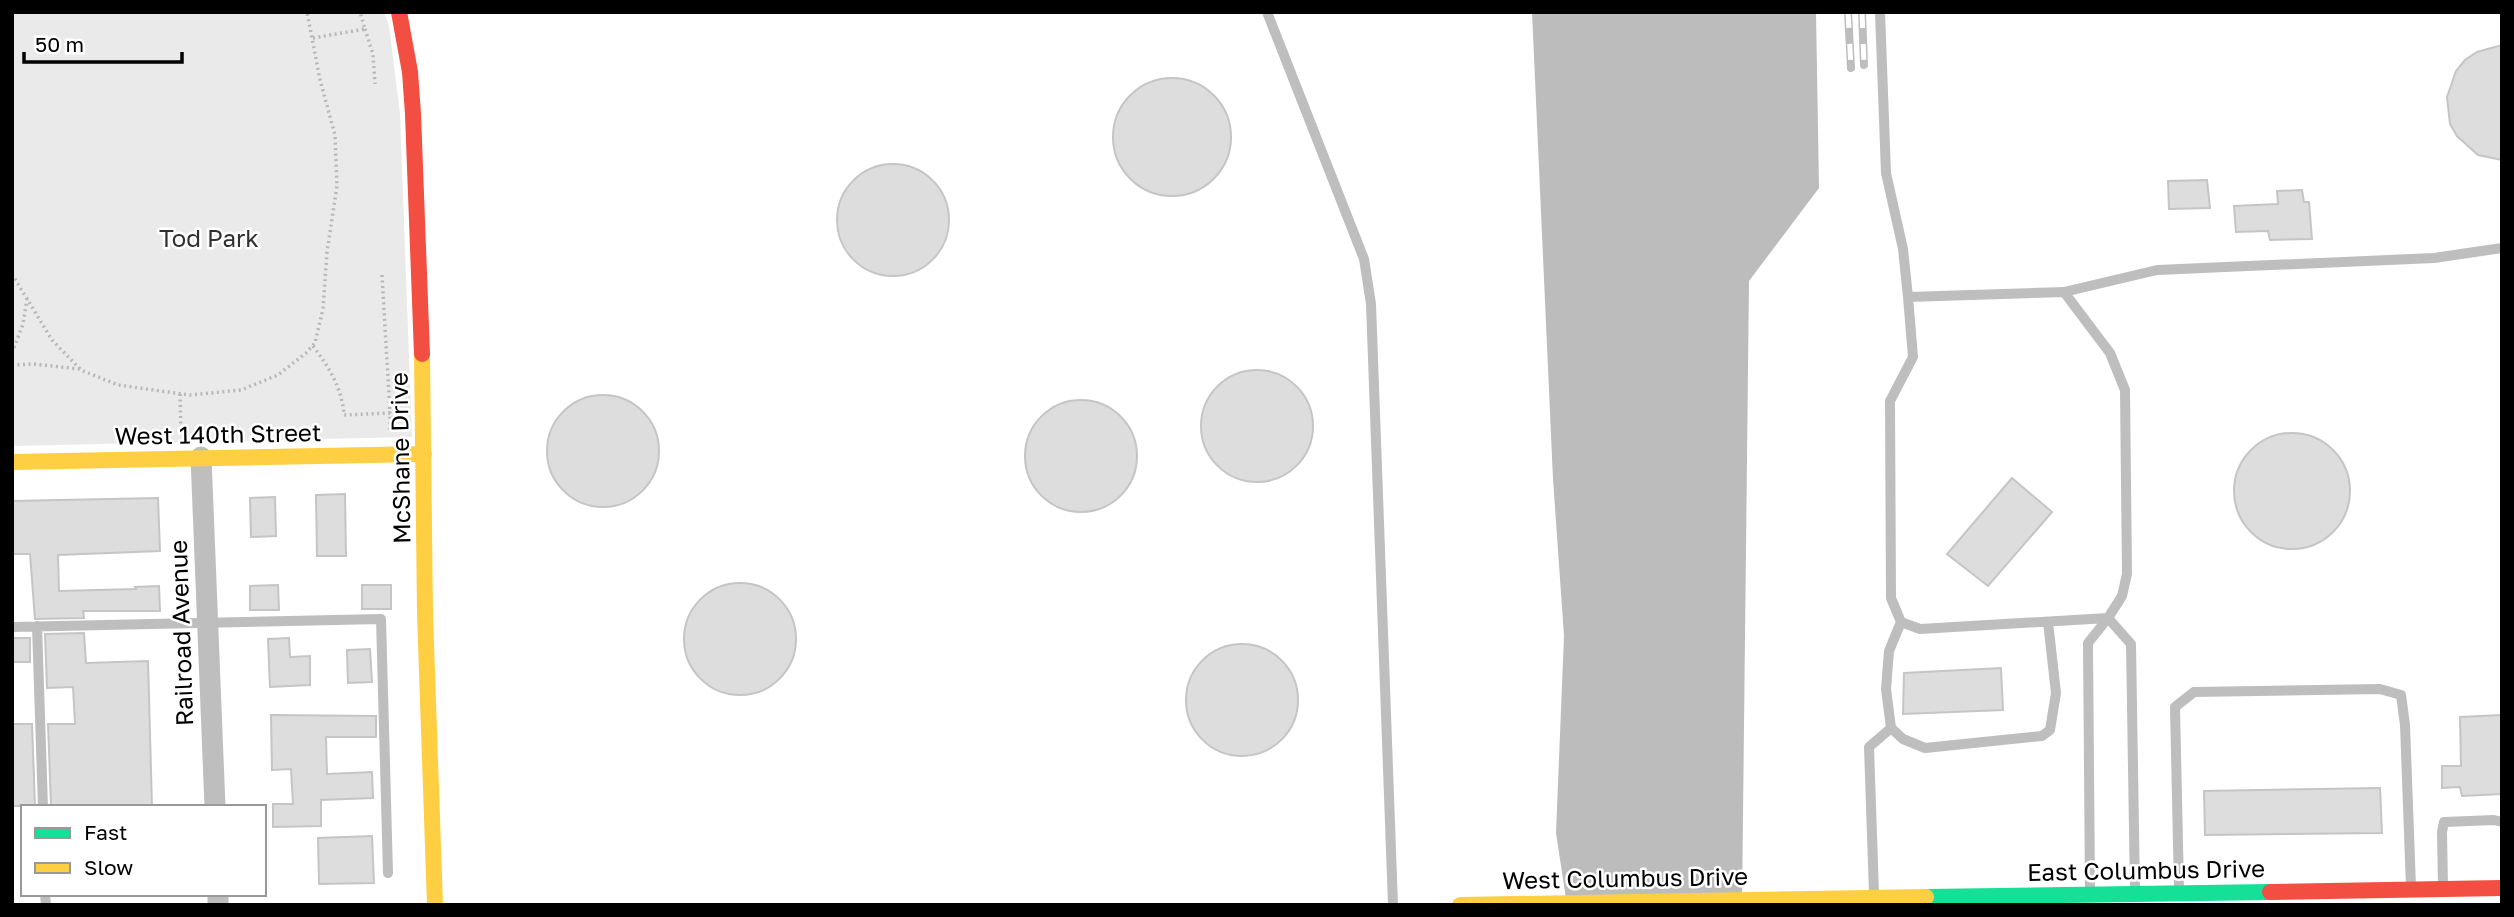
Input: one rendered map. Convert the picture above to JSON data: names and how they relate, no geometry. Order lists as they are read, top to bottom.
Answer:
{
  "streets": {
    "street": [
      "West 140th Street",
      "McShane Drive",
      "Railroad Avenue",
      "East Columbus Drive",
      "West Columbus Drive"
    ]
  },
  "crossings": [
    ["West 140th Street", "McShane Drive"],
    ["West 140th Street", "Railroad Avenue"],
    ["East Columbus Drive", "West Columbus Drive"]
  ],
  "parks": ["Tod Park"],
  "legend": ["Fast", "Slow"],
  "scale_bar": "50 m"
}
